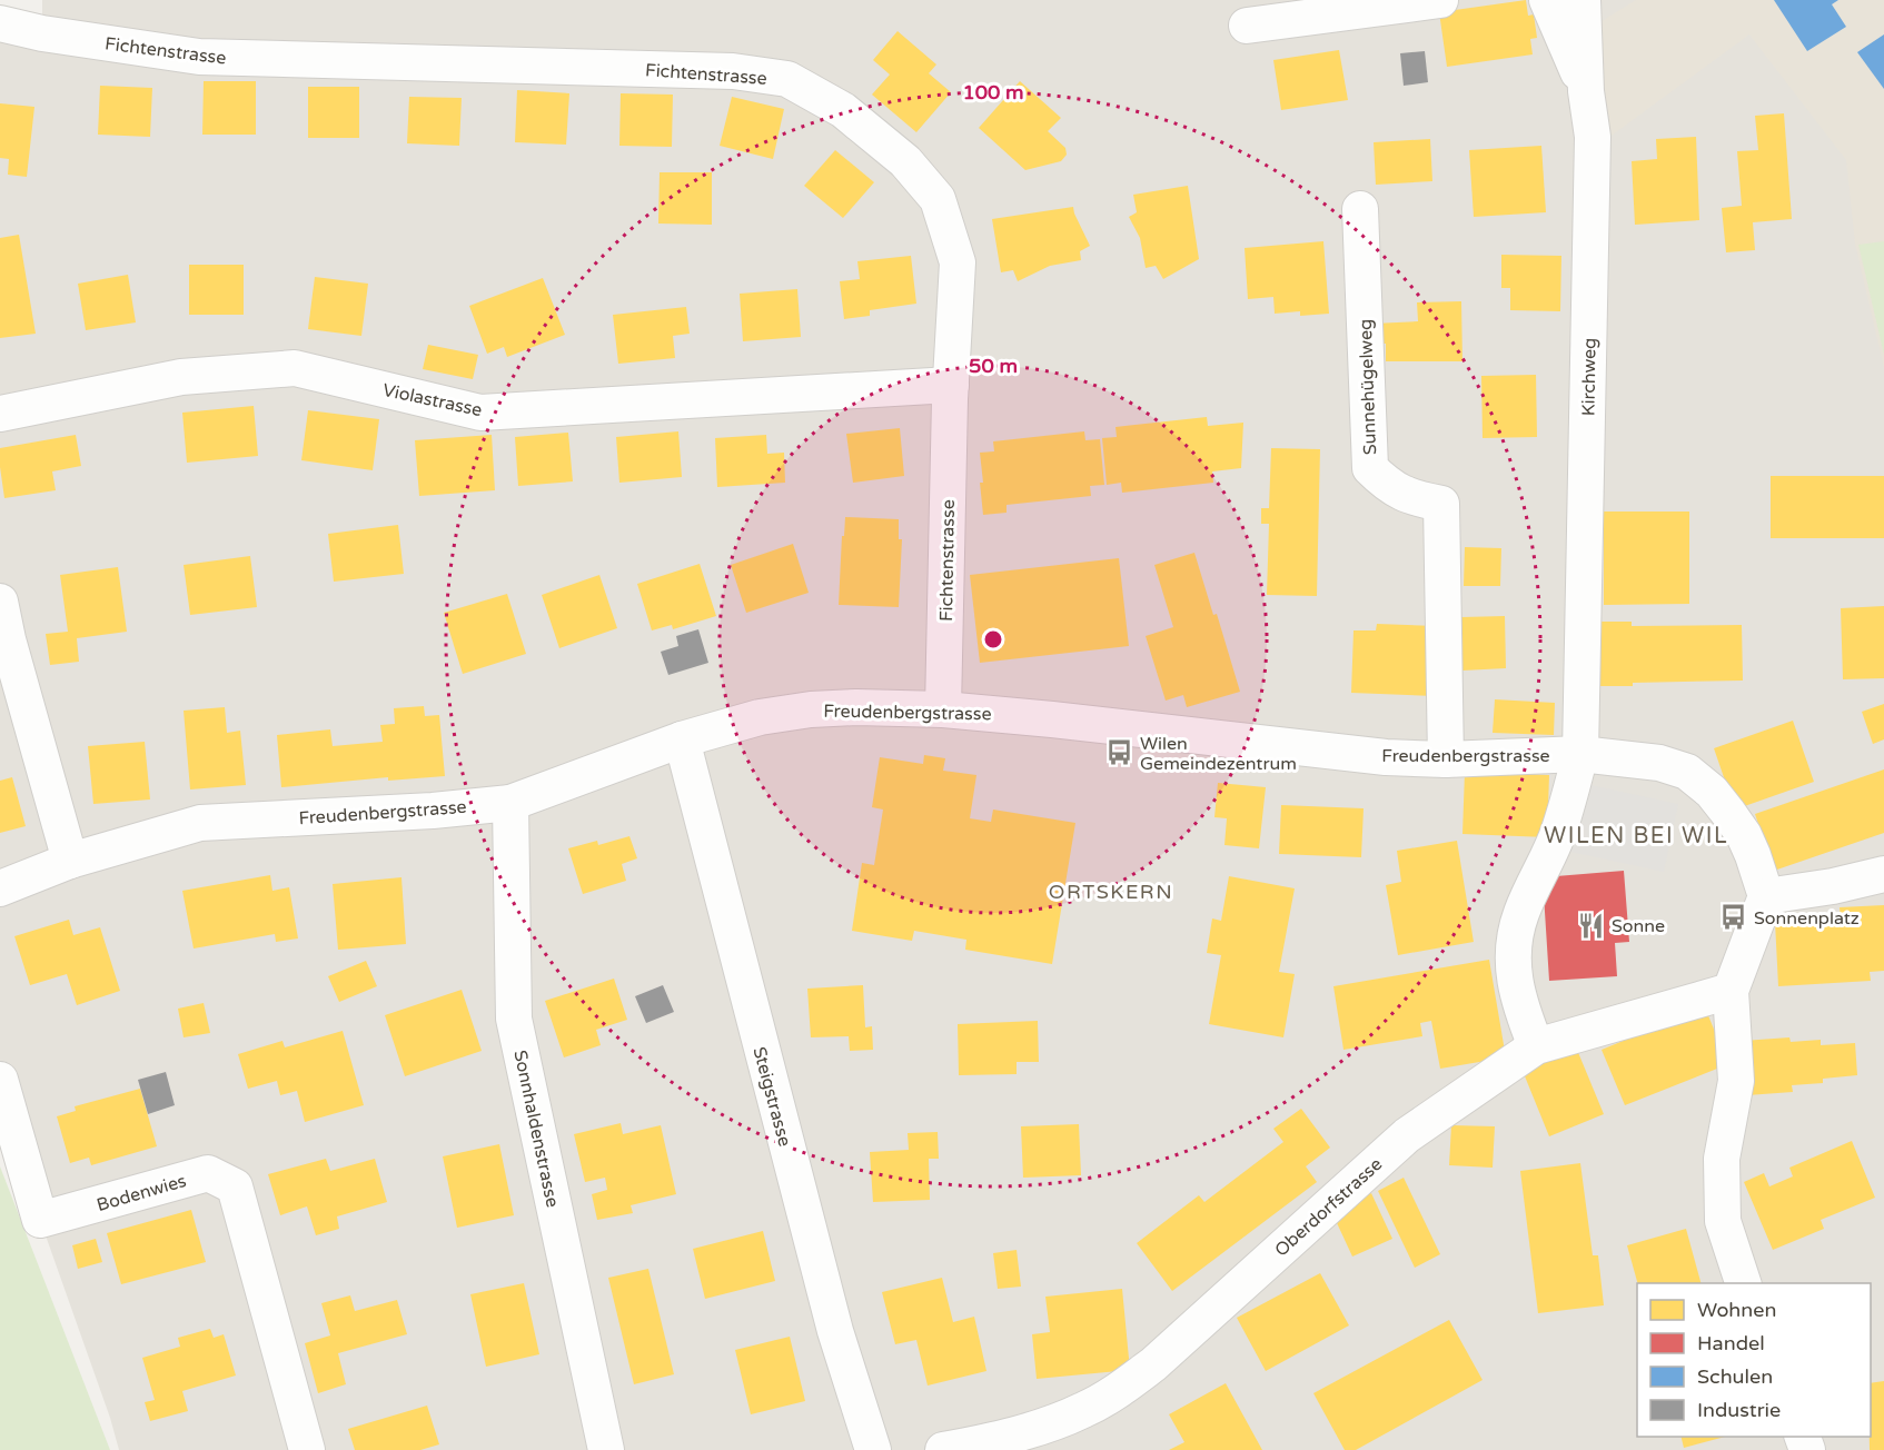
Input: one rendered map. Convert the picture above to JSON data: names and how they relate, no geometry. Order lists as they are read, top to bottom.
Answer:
{
  "streets": {
    "street": [
      "Fichtenstrasse",
      "Kirchweg",
      "Sunnehügelweg",
      "Violastrasse",
      "Freudenbergstrasse",
      "Steigstrasse",
      "Sonnhaldenstrasse",
      "Bodenwies",
      "Oberdorfstrasse"
    ]
  },
  "crossings": [
    ["Fichtenstrasse", "Violastrasse"],
    ["Fichtenstrasse", "Freudenbergstrasse"],
    ["Kirchweg", "Freudenbergstrasse"],
    ["Kirchweg", "Oberdorfstrasse"],
    ["Sunnehügelweg", "Freudenbergstrasse"],
    ["Freudenbergstrasse", "Steigstrasse"],
    ["Freudenbergstrasse", "Sonnhaldenstrasse"]
  ],
  "districts": ["WILEN BEI WIL", "ORTSKERN"],
  "places": {
    "bus stop": ["Wilen Gemeindezentrum", "Sonnenplatz"],
    "restaurant": ["Sonne"]
  },
  "legend": [
    "Wohnen",
    "Handel",
    "Schulen",
    "Industrie"
  ],
  "rings": ["100 m", "50 m"]
}
